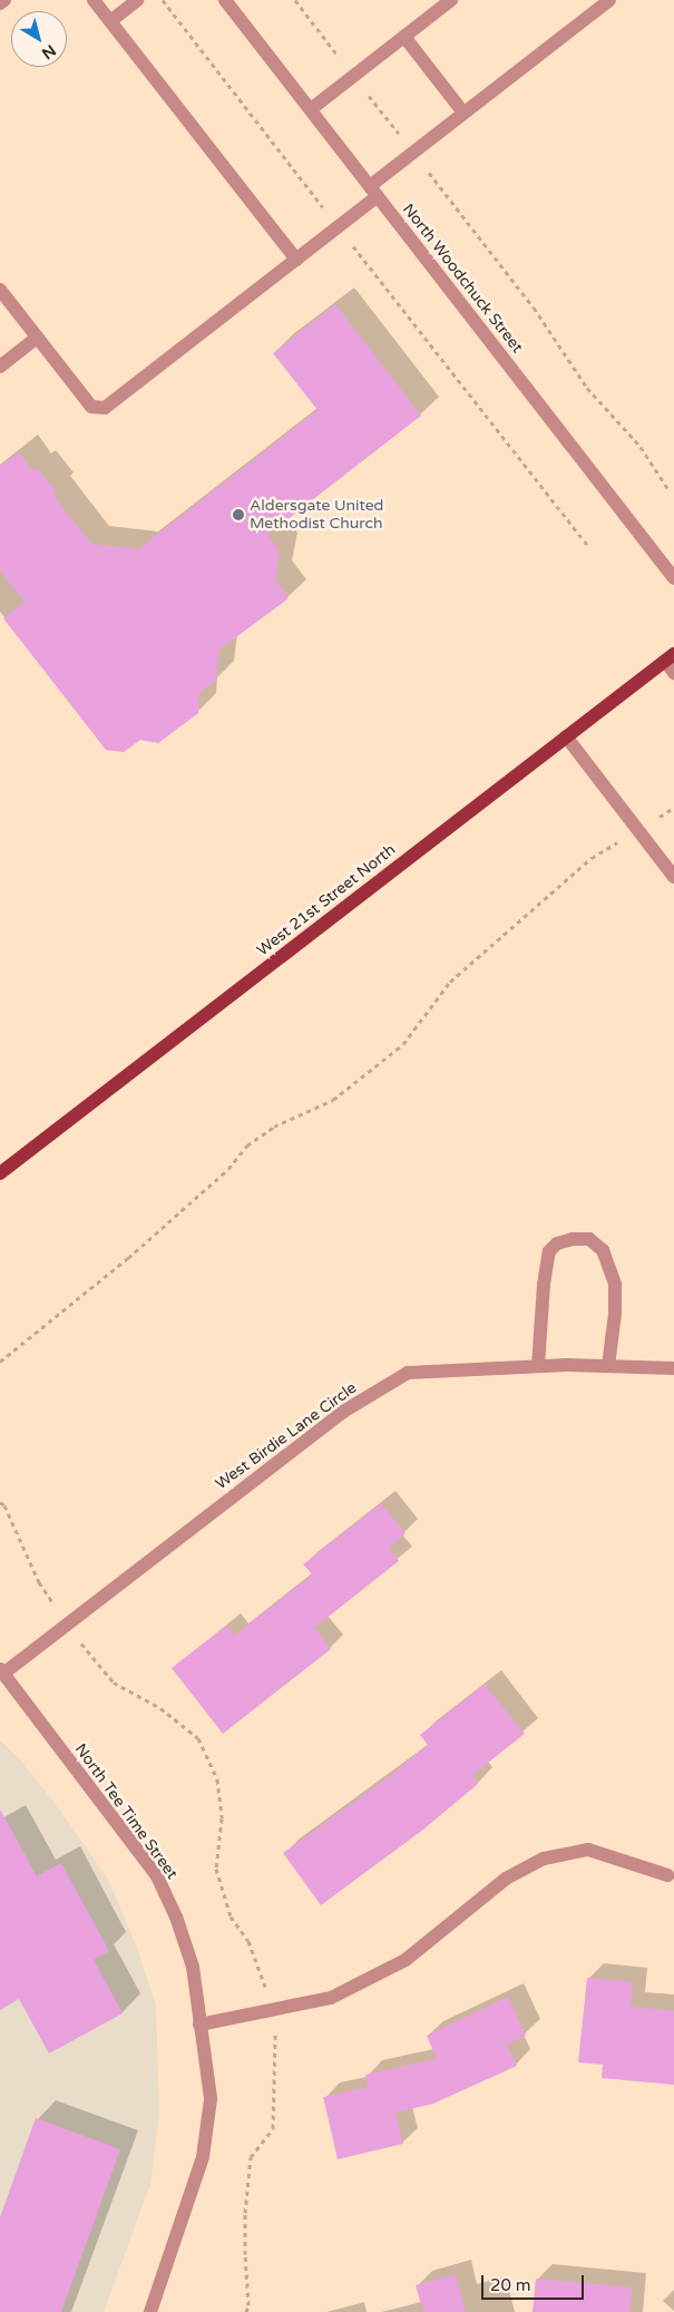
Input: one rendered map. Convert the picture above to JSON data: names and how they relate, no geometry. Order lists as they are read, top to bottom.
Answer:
{
  "streets": {
    "main road": ["West 21st Street North"],
    "street": ["North Woodchuck Street", "West Birdie Lane Circle", "North Tee Time Street"]
  },
  "crossings": [
    ["West Birdie Lane Circle", "North Tee Time Street"]
  ],
  "places": ["Aldersgate United Methodist Church"],
  "scale_bar": "20 m",
  "north": "bottom right"
}
